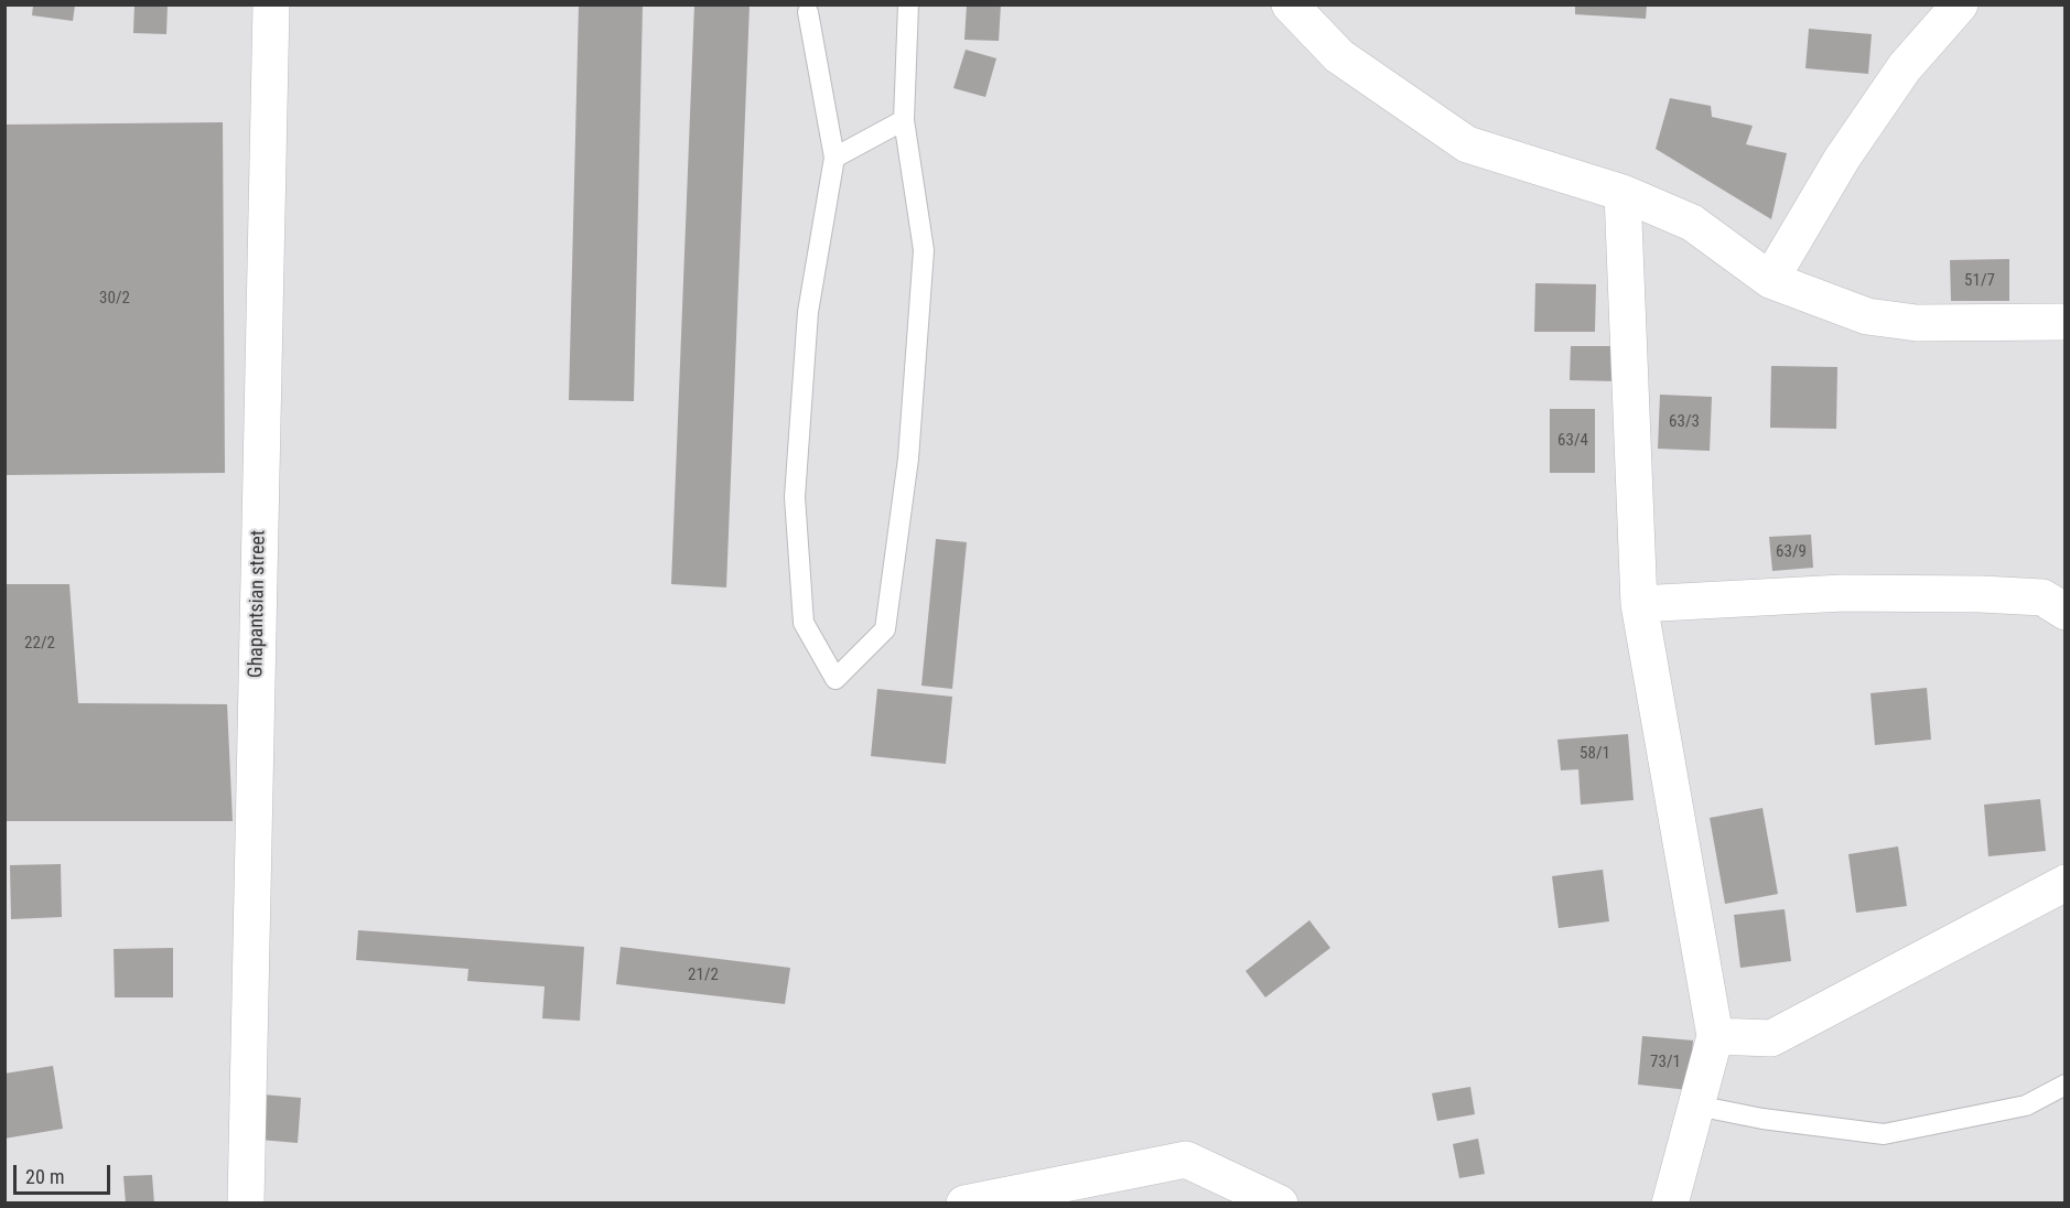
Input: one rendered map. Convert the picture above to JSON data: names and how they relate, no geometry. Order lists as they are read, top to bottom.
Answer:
{
  "streets": {
    "street": ["Ghapantsian street"]
  },
  "house_numbers": [
    "51/7",
    "30/2",
    "63/3",
    "63/4",
    "63/9",
    "22/2",
    "58/1",
    "21/2",
    "73/1"
  ],
  "scale_bar": "20 m"
}
